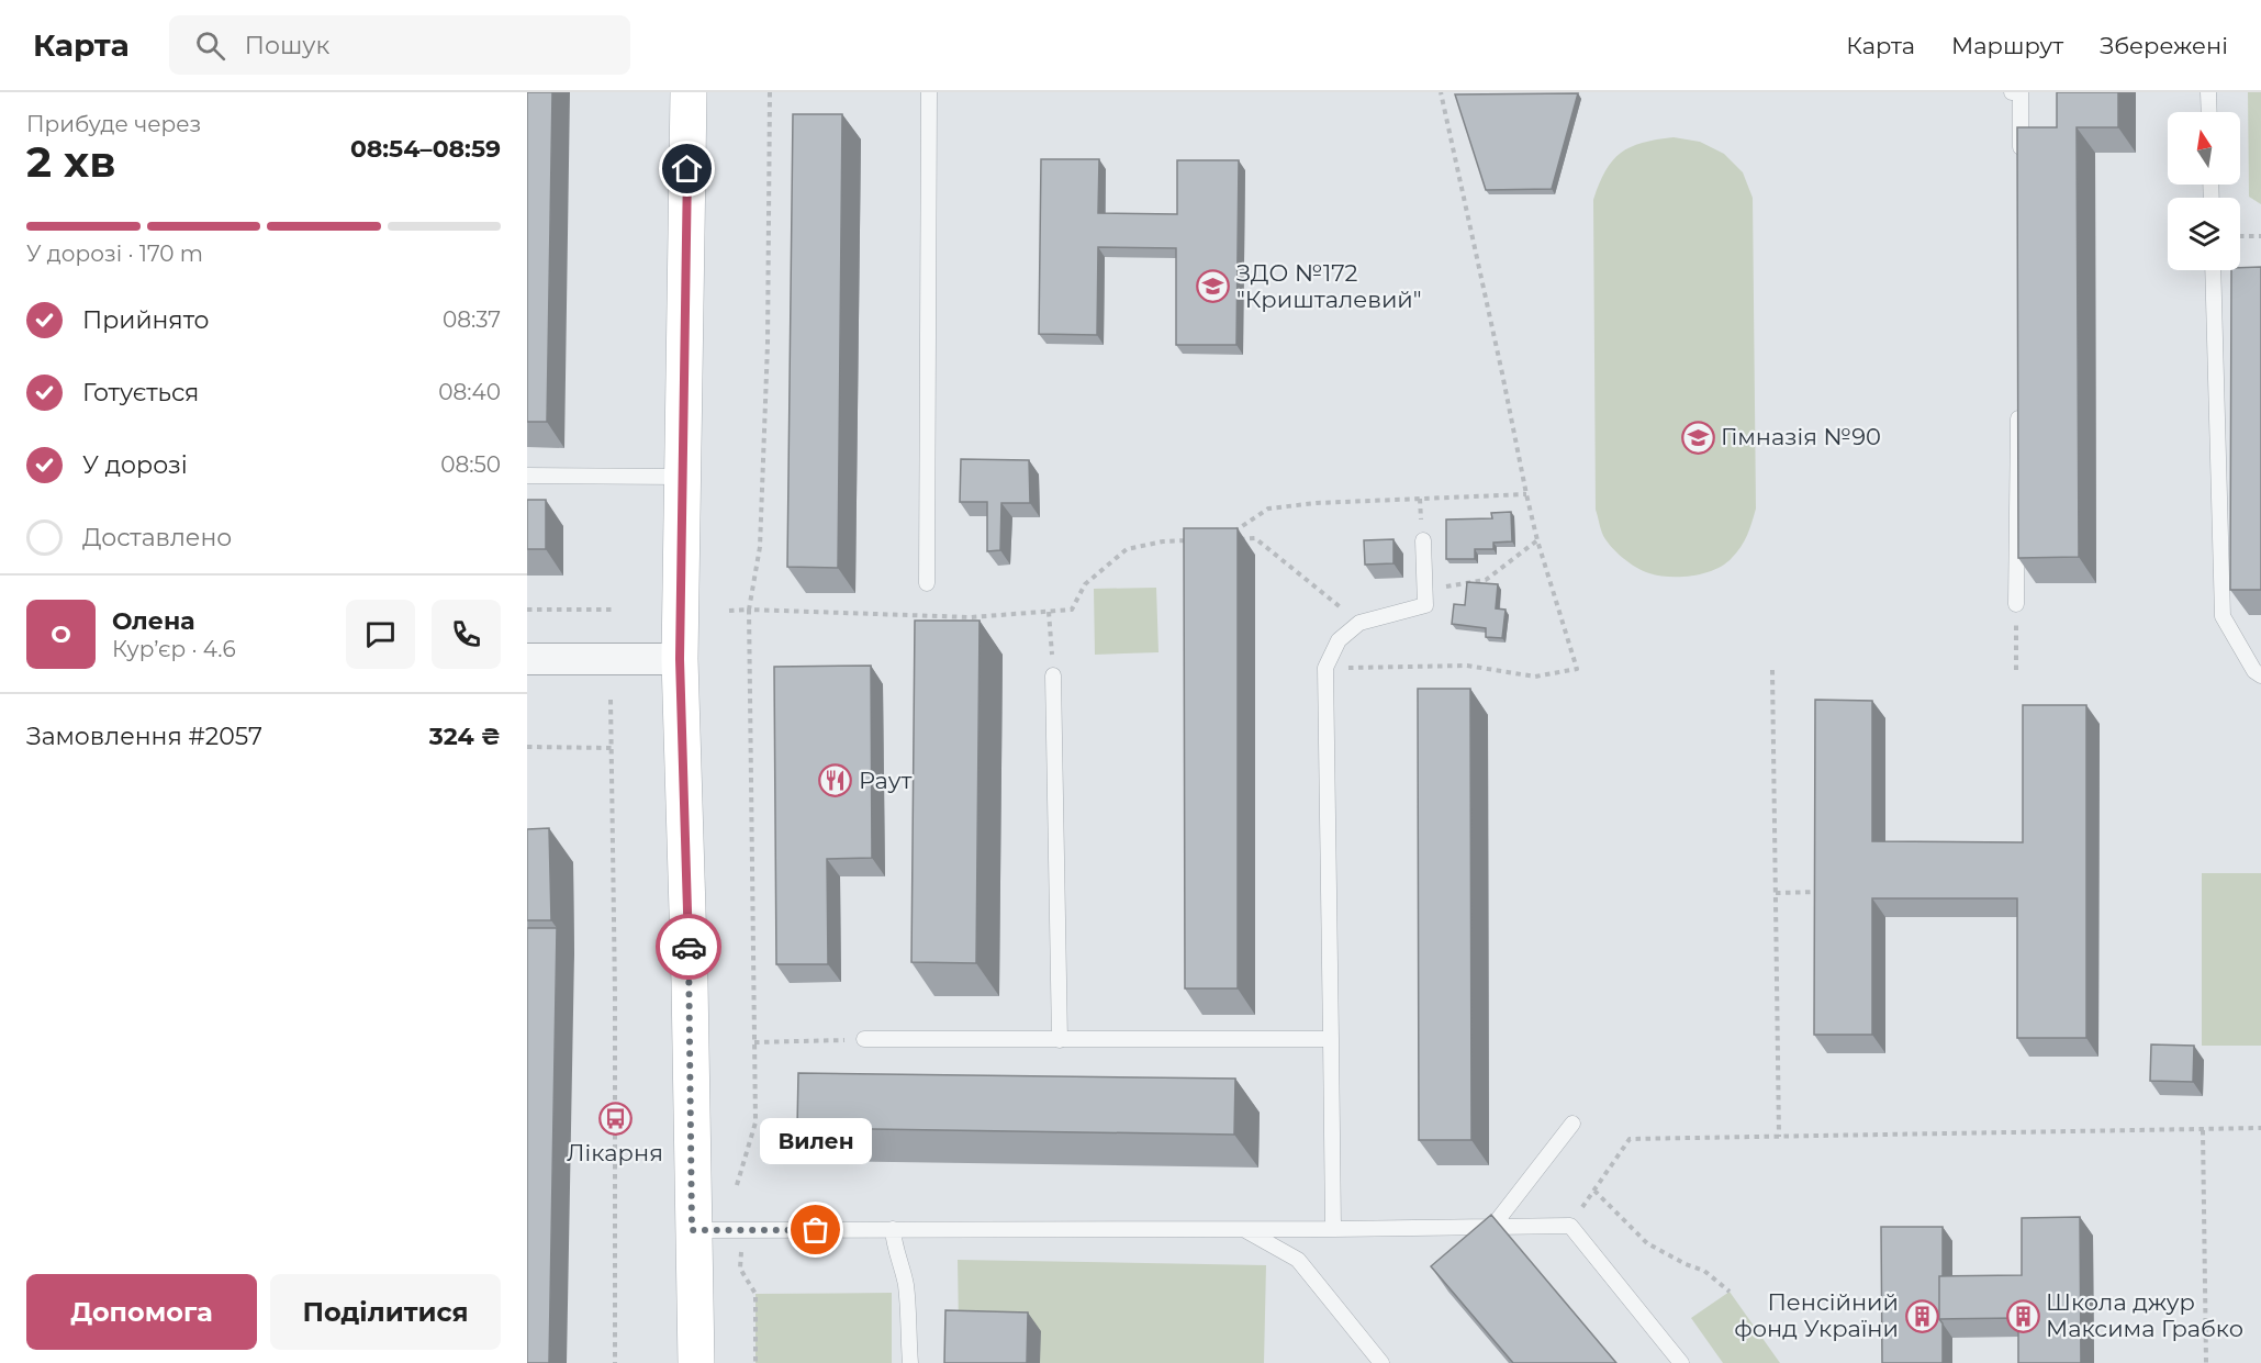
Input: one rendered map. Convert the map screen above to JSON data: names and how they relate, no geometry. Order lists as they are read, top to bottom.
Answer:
{
  "places": {
    "school or university": ["ЗДО №172 \"Кришталевий\"", "Гімназія №90"],
    "restaurant": ["Раут"],
    "bus stop": ["Лікарня"],
    "other": ["Вилен"],
    "building": ["Пенсійний фонд України", "Школа джур Максима Грабко"]
  },
  "north": "top",
  "page": {
    "header": "Карта",
    "search": "Пошук",
    "nav": ["Карта", "Маршрут", "Збережені"],
    "heading": ["2 хв", "Прибуде через", "08:54–08:59"],
    "panel": [
      "Олена",
      "Кур’єр · 4.6",
      "Замовлення #2057",
      "324 ₴"
    ],
    "bar": "У дорозі · 170 m",
    "list": [
      ["Прийнято", "08:37"],
      ["Готується", "08:40"],
      ["У дорозі", "08:50"],
      "Доставлено"
    ],
    "round": "О",
    "bubble": "Вилен",
    "buttons": ["Допомога", "Поділитися"]
  }
}
